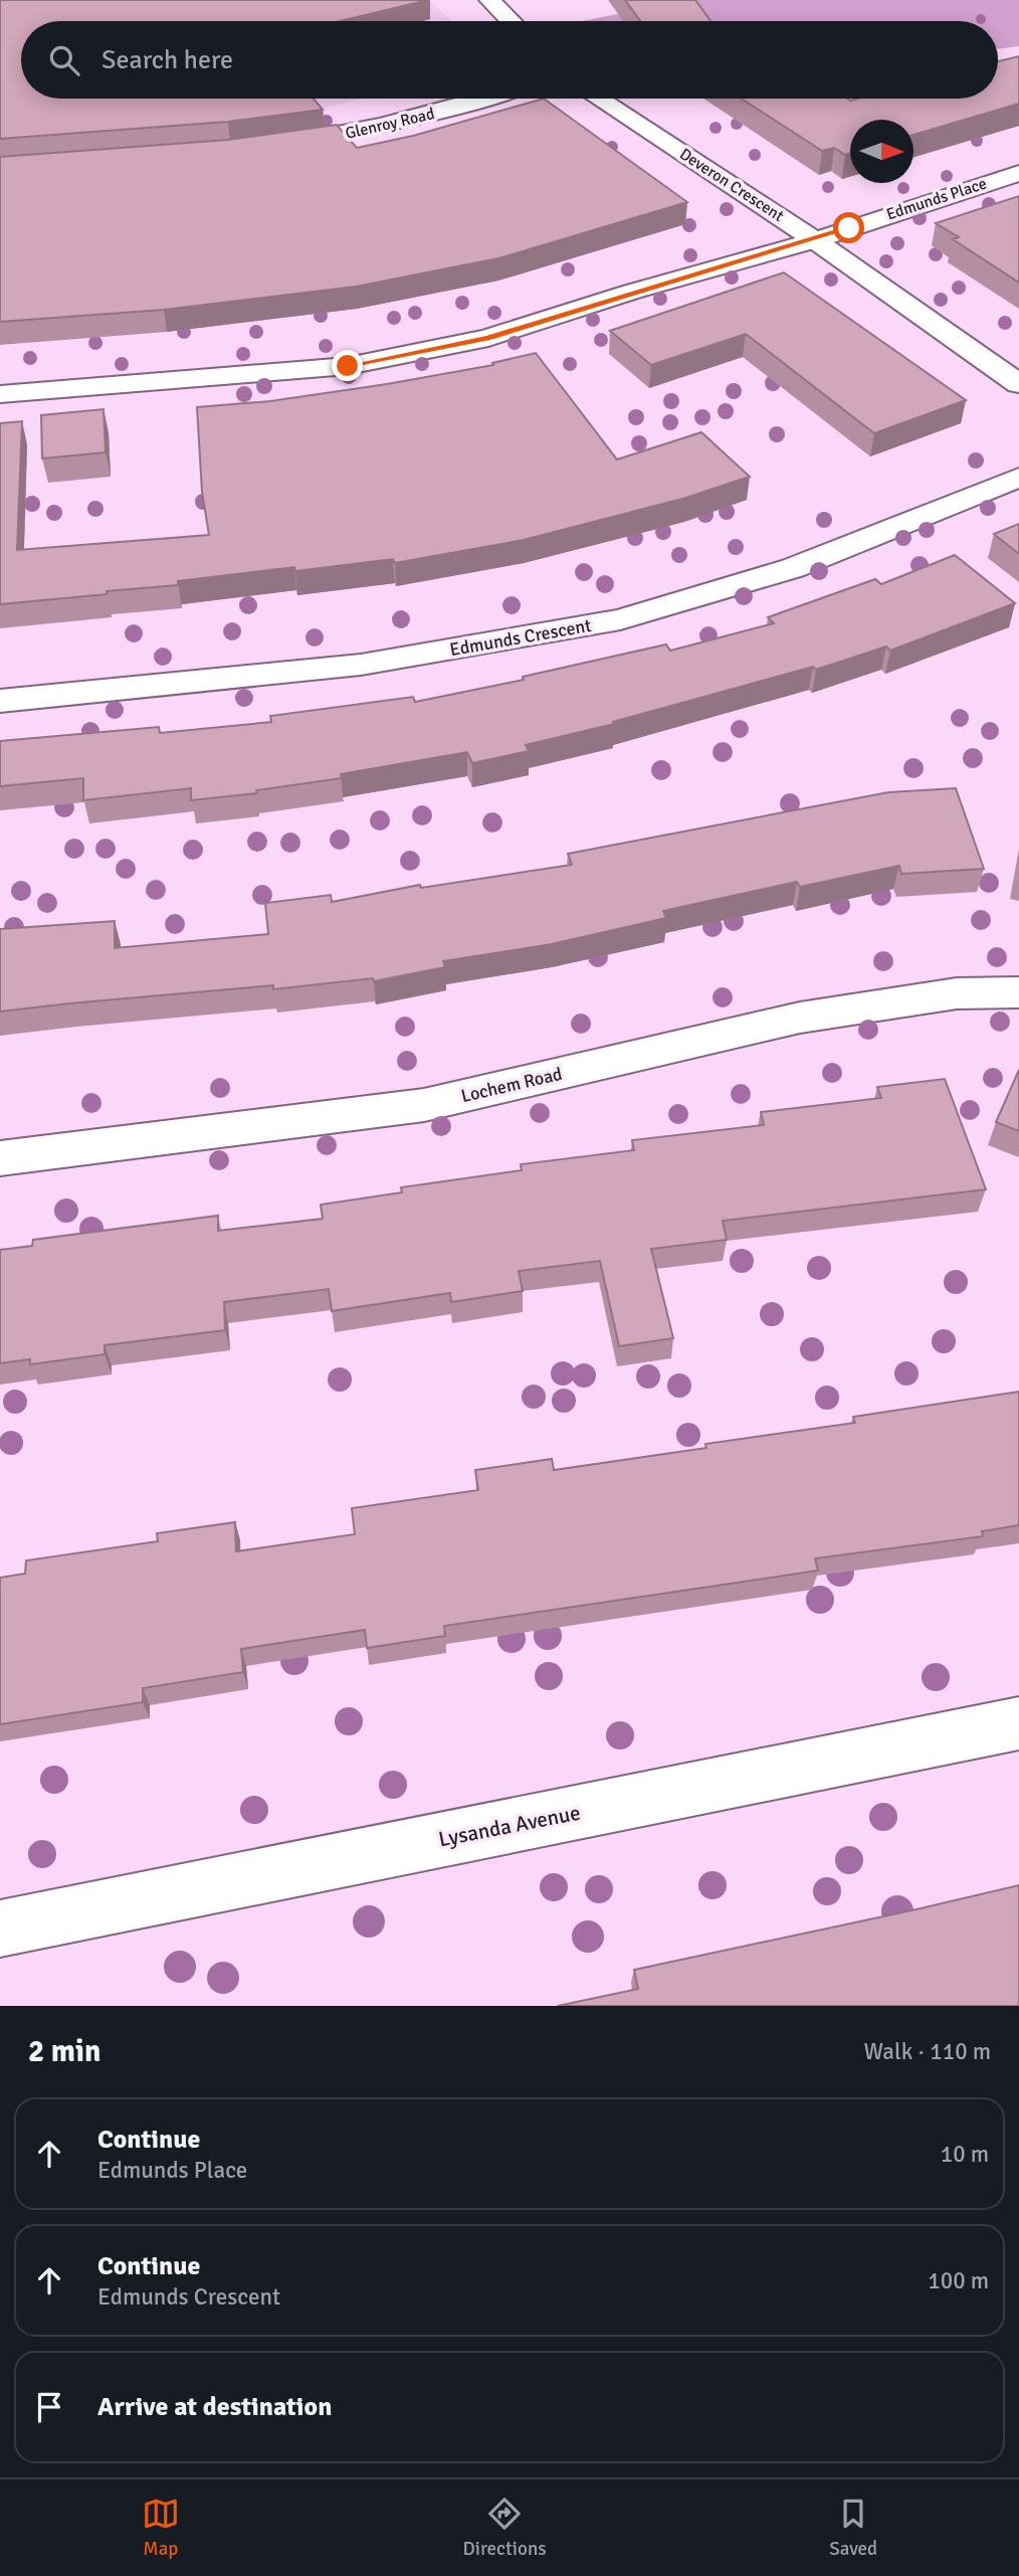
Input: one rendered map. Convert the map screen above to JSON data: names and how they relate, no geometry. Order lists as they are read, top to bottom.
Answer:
{
  "streets": {
    "street": [
      "Glenroy Road",
      "Deveron Crescent",
      "Edmunds Place",
      "Edmunds Crescent",
      "Lochem Road",
      "Lysanda Avenue"
    ]
  },
  "crossings": [
    ["Deveron Crescent", "Edmunds Place"]
  ],
  "north": "right",
  "page": {
    "search": "Search here",
    "heading": ["2 min", "Walk · 110 m"],
    "list": [
      ["Continue", "Edmunds Place", "10 m"],
      ["Continue", "Edmunds Crescent", "100 m"],
      "Arrive at destination"
    ],
    "nav": ["Map", "Directions", "Saved"]
  }
}
